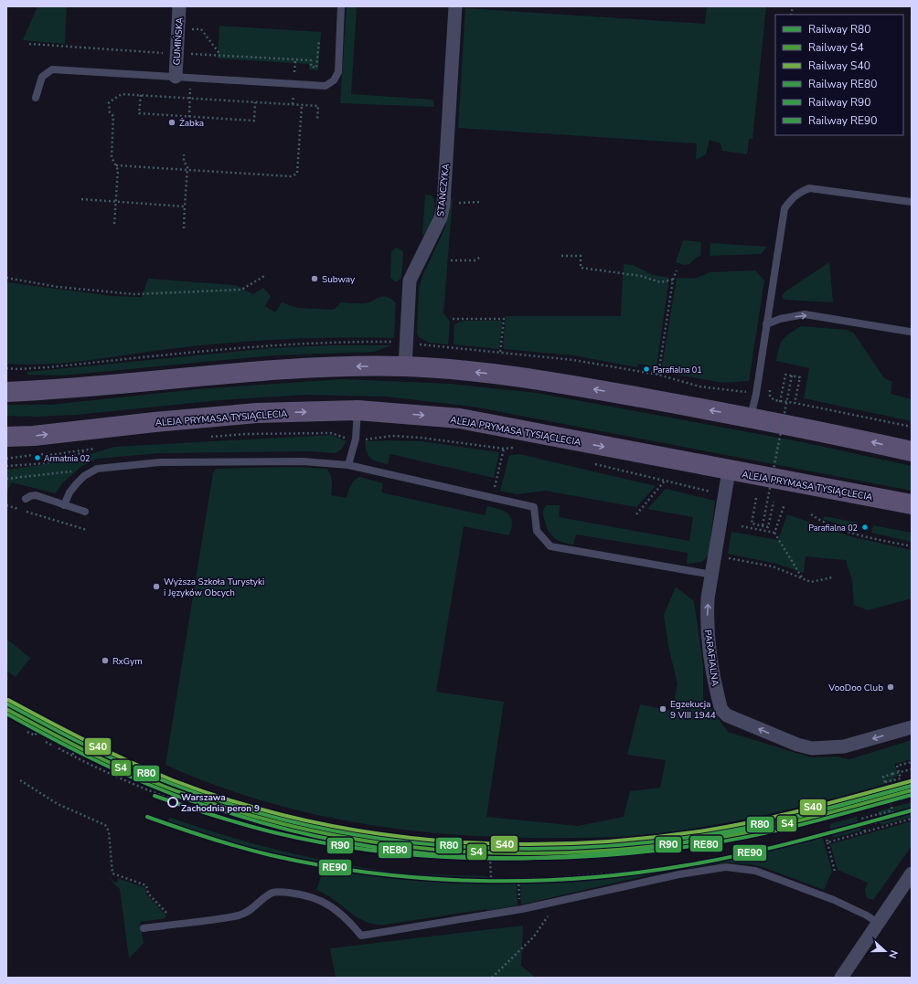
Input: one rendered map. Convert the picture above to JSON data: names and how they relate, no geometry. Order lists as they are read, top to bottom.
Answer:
{
  "streets": {
    "main road": ["ALEJA PRYMASA TYSIĄCLECIA"],
    "street": ["GUMIŃSKA", "STAŃCZYKA", "PARAFIALNA"]
  },
  "crossings": [
    ["ALEJA PRYMASA TYSIĄCLECIA", "PARAFIALNA"]
  ],
  "places": [
    "Żabka",
    "Subway",
    "Parafialna 01",
    "Armatnia 02",
    "Parafialna 02",
    "Wyższa Szkoła Turystyki i Języków Obcych",
    "RxGym",
    "VooDoo Club",
    "Egzekucja 9 VIII 1944",
    "Warszawa Zachodnia peron 9"
  ],
  "lines": [
    "rail line S40",
    "rail line R80",
    "rail line S4",
    "rail line RE80",
    "rail line R90",
    "rail line RE90"
  ],
  "legend": [
    "Railway R80",
    "Railway S4",
    "Railway S40",
    "Railway RE80",
    "Railway R90",
    "Railway RE90"
  ],
  "north": "right"
}
